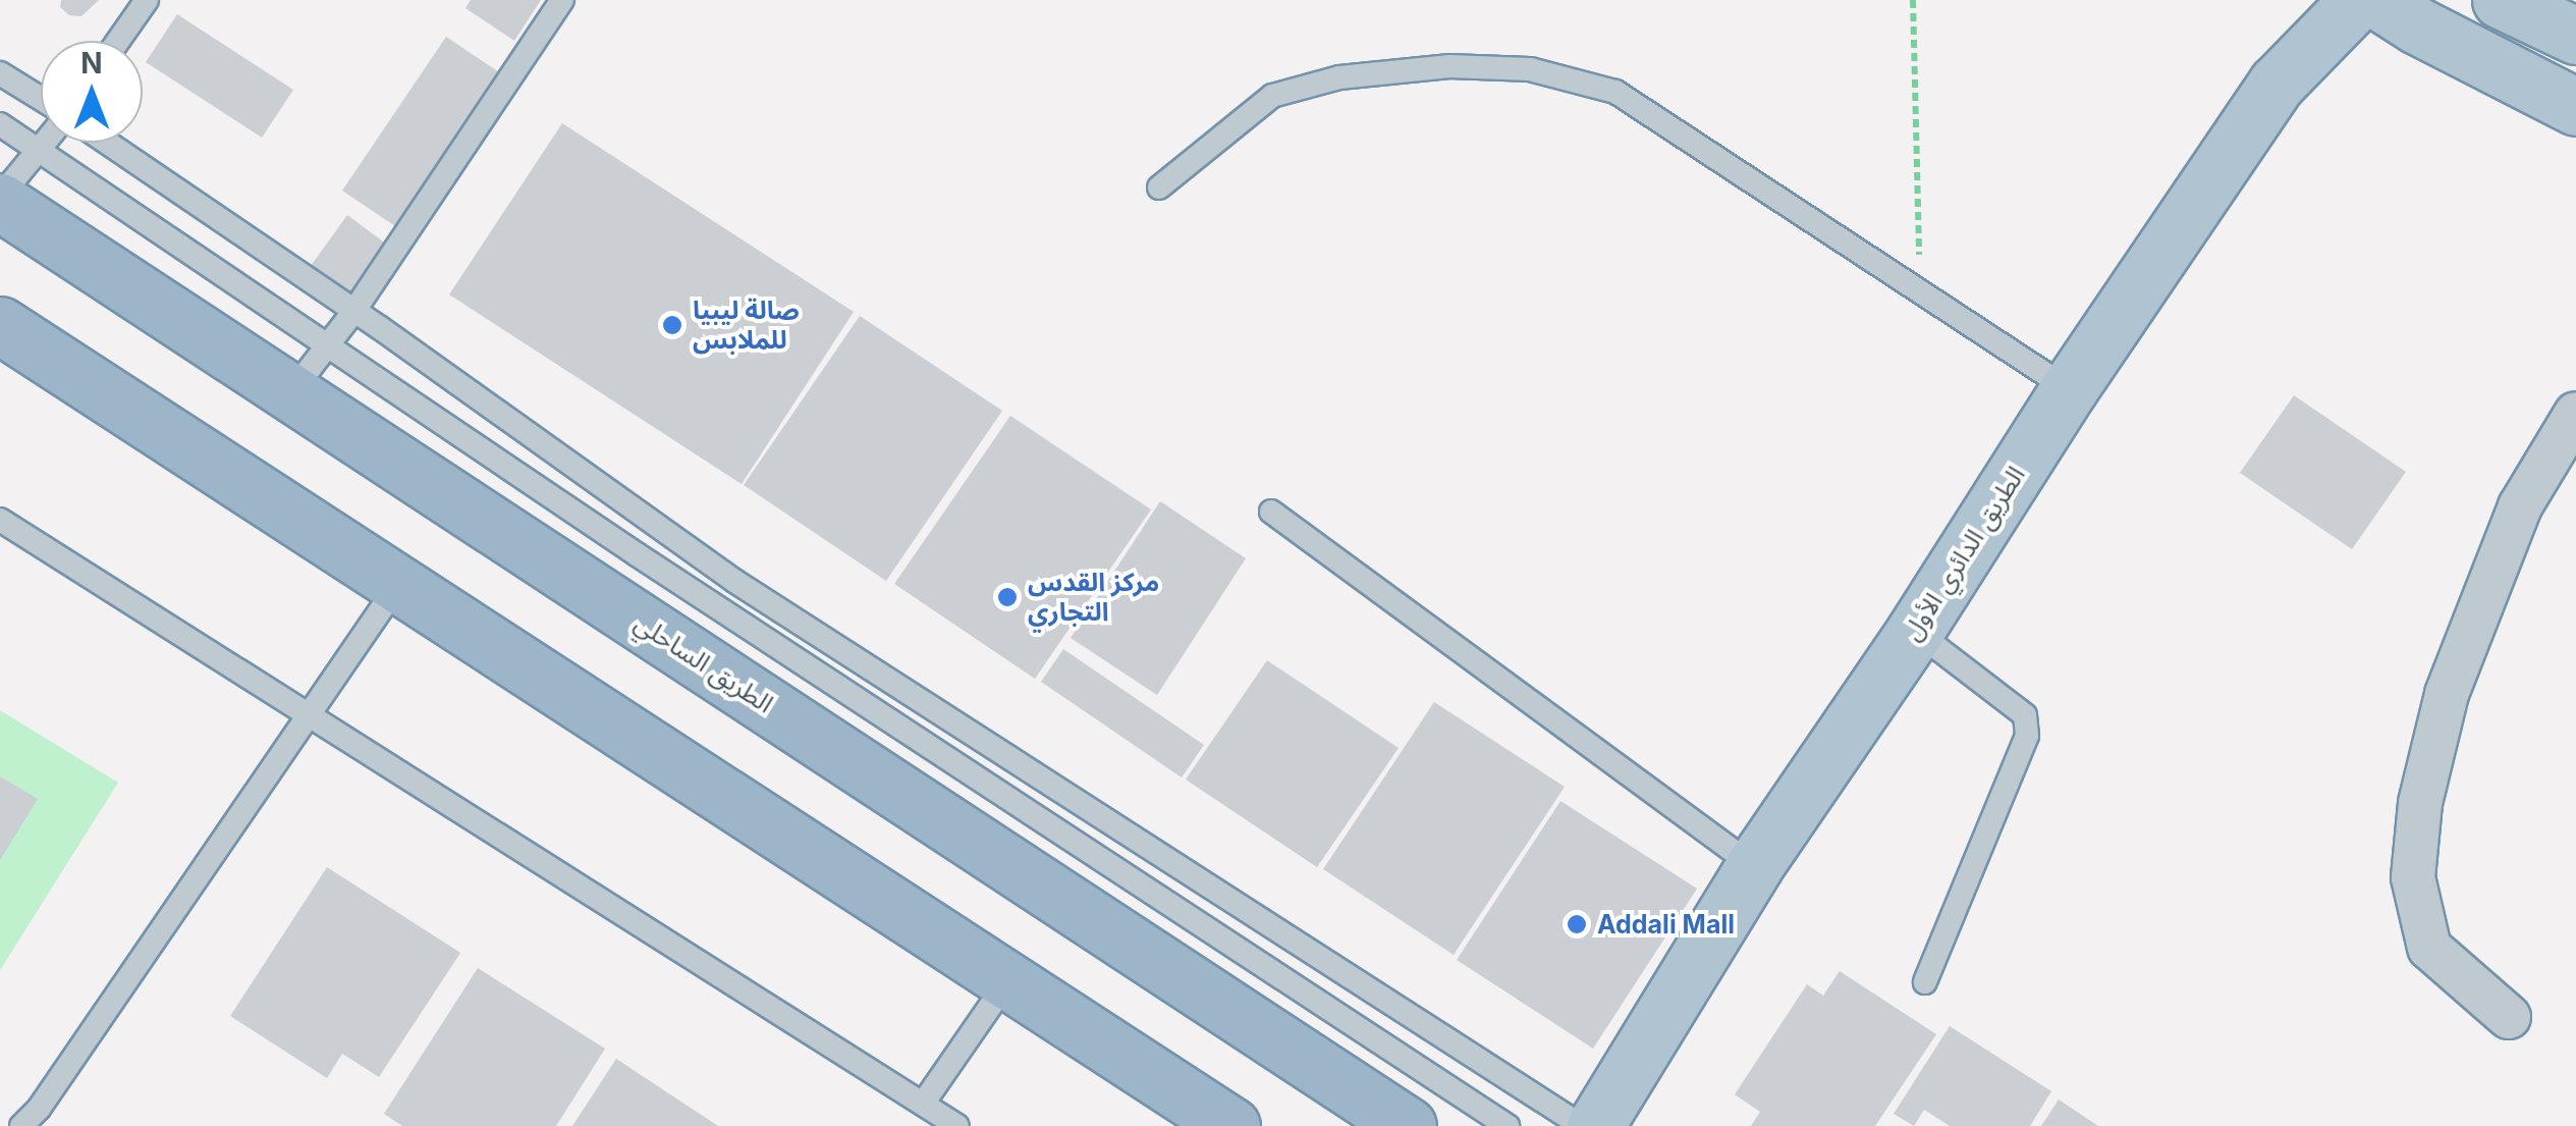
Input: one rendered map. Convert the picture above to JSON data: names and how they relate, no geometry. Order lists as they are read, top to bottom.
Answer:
{
  "streets": {
    "highway": ["الطريق الساحلي"],
    "main road": ["الطريق الدائري الأول"]
  },
  "places": ["صالة ليبيا للملابس", "مركز القدس التجاري", "Addali Mall"],
  "north": "top"
}
